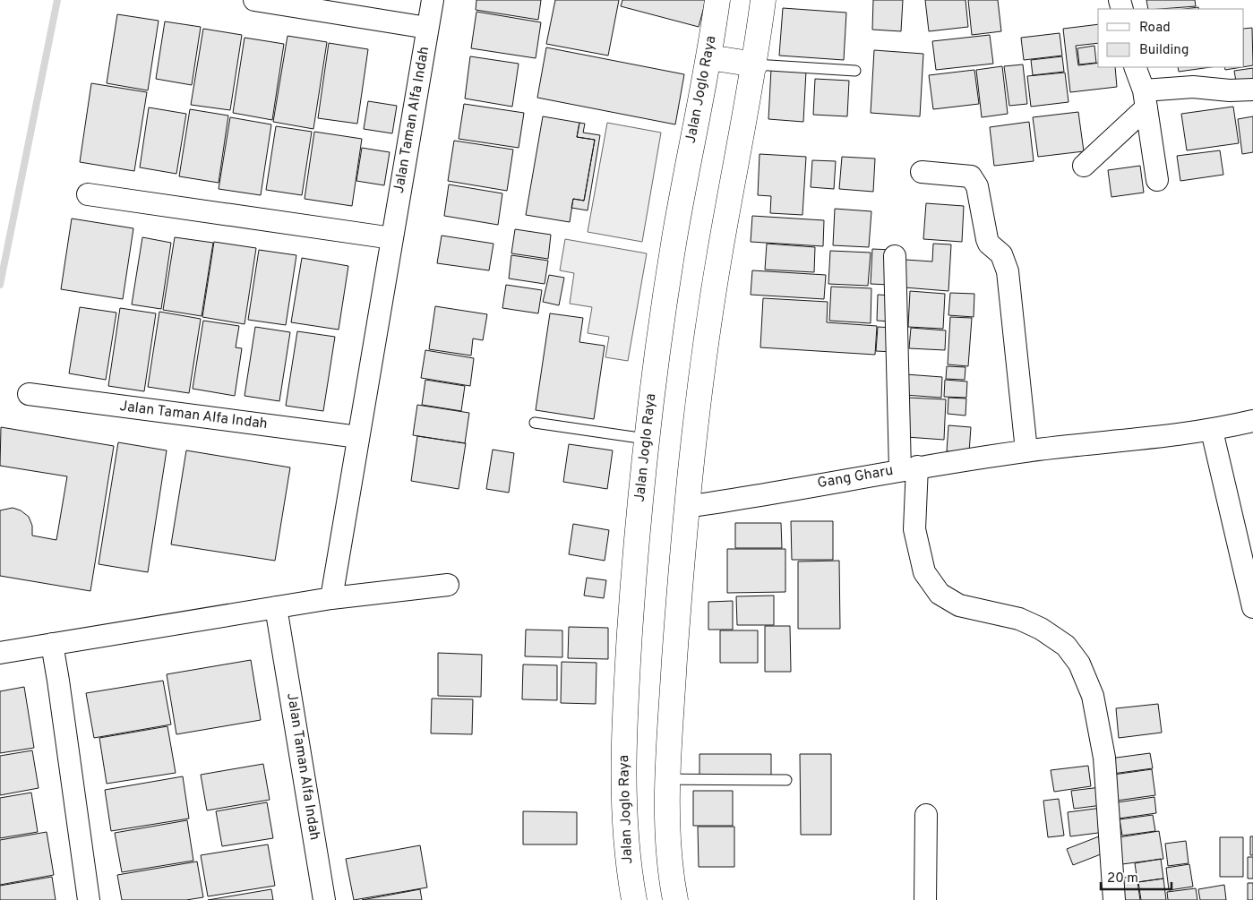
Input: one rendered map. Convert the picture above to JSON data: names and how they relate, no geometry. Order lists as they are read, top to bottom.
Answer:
{
  "streets": {
    "main road": ["Jalan Joglo Raya"],
    "street": ["Jalan Taman Alfa Indah", "Gang Gharu"]
  },
  "legend": ["Road", "Building"],
  "scale_bar": "20 m"
}
